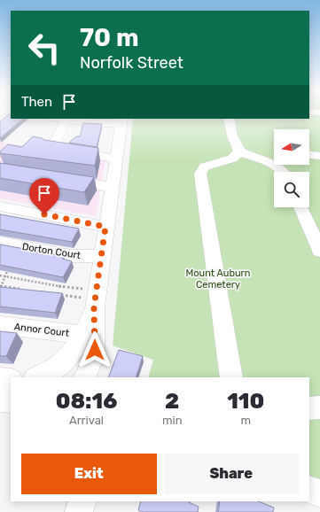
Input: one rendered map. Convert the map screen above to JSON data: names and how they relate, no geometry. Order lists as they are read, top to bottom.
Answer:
{
  "streets": {
    "street": ["Dorton Court", "Annor Court"]
  },
  "parks": ["Mount Auburn Cemetery"],
  "north": "left",
  "page": {
    "turn": ["70 m", "Norfolk Street"],
    "then": "Then",
    "eta": [
      "08:16",
      "Arrival",
      "2",
      "min",
      "110",
      "m"
    ],
    "buttons": ["Exit", "Share"]
  }
}
